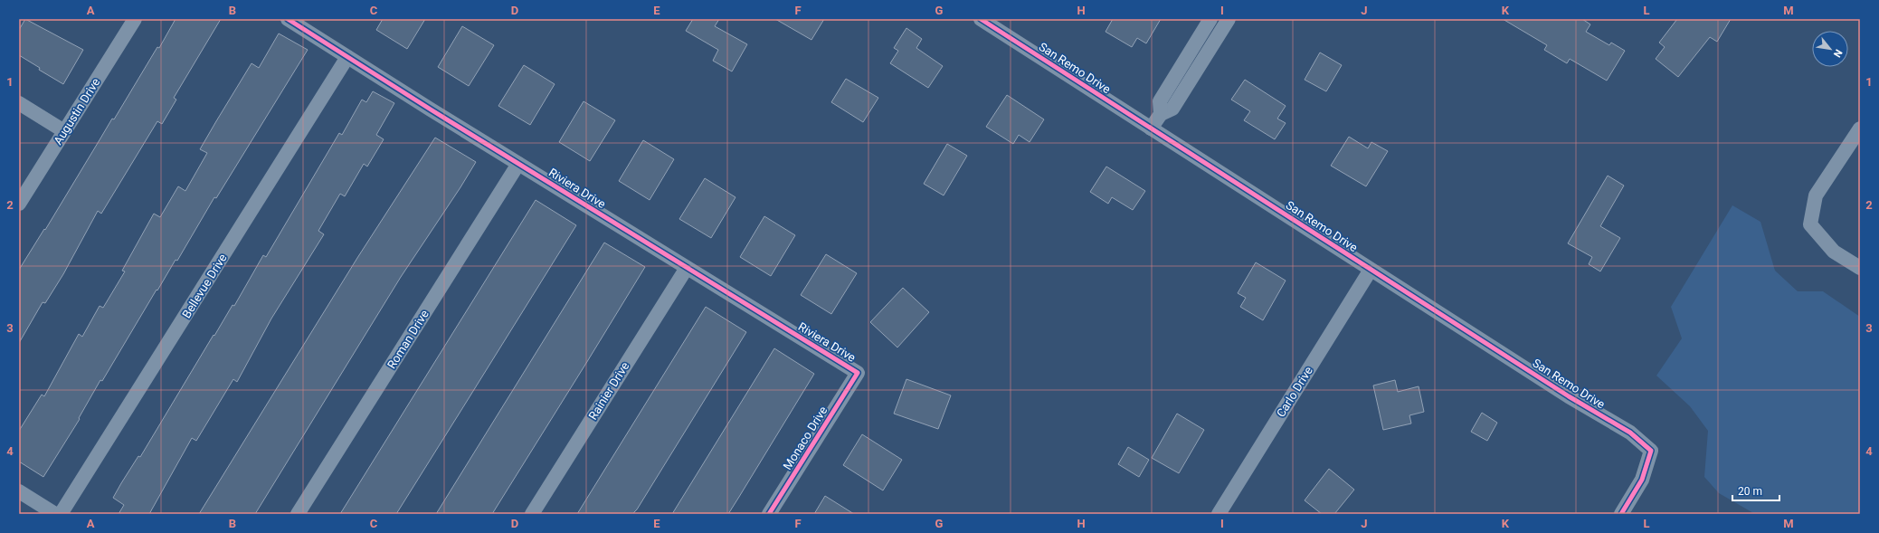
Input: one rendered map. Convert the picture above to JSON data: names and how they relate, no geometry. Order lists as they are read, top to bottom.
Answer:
{
  "streets": {
    "street": [
      "San Remo Drive",
      "Augustin Drive",
      "Riviera Drive",
      "Bellevue Drive",
      "Roman Drive",
      "Rainier Drive",
      "Carlo Drive",
      "Monaco Drive"
    ]
  },
  "crossings": [
    ["San Remo Drive", "Carlo Drive"],
    ["Riviera Drive", "Bellevue Drive"],
    ["Riviera Drive", "Roman Drive"],
    ["Riviera Drive", "Rainier Drive"],
    ["Riviera Drive", "Monaco Drive"]
  ],
  "scale_bar": "20 m",
  "north": "bottom right",
  "grid": {
    "columns": [
      "A",
      "B",
      "C",
      "D",
      "E",
      "F",
      "G",
      "H",
      "I",
      "J",
      "K",
      "L",
      "M"
    ],
    "rows": [
      "1",
      "2",
      "3",
      "4"
    ]
  }
}
